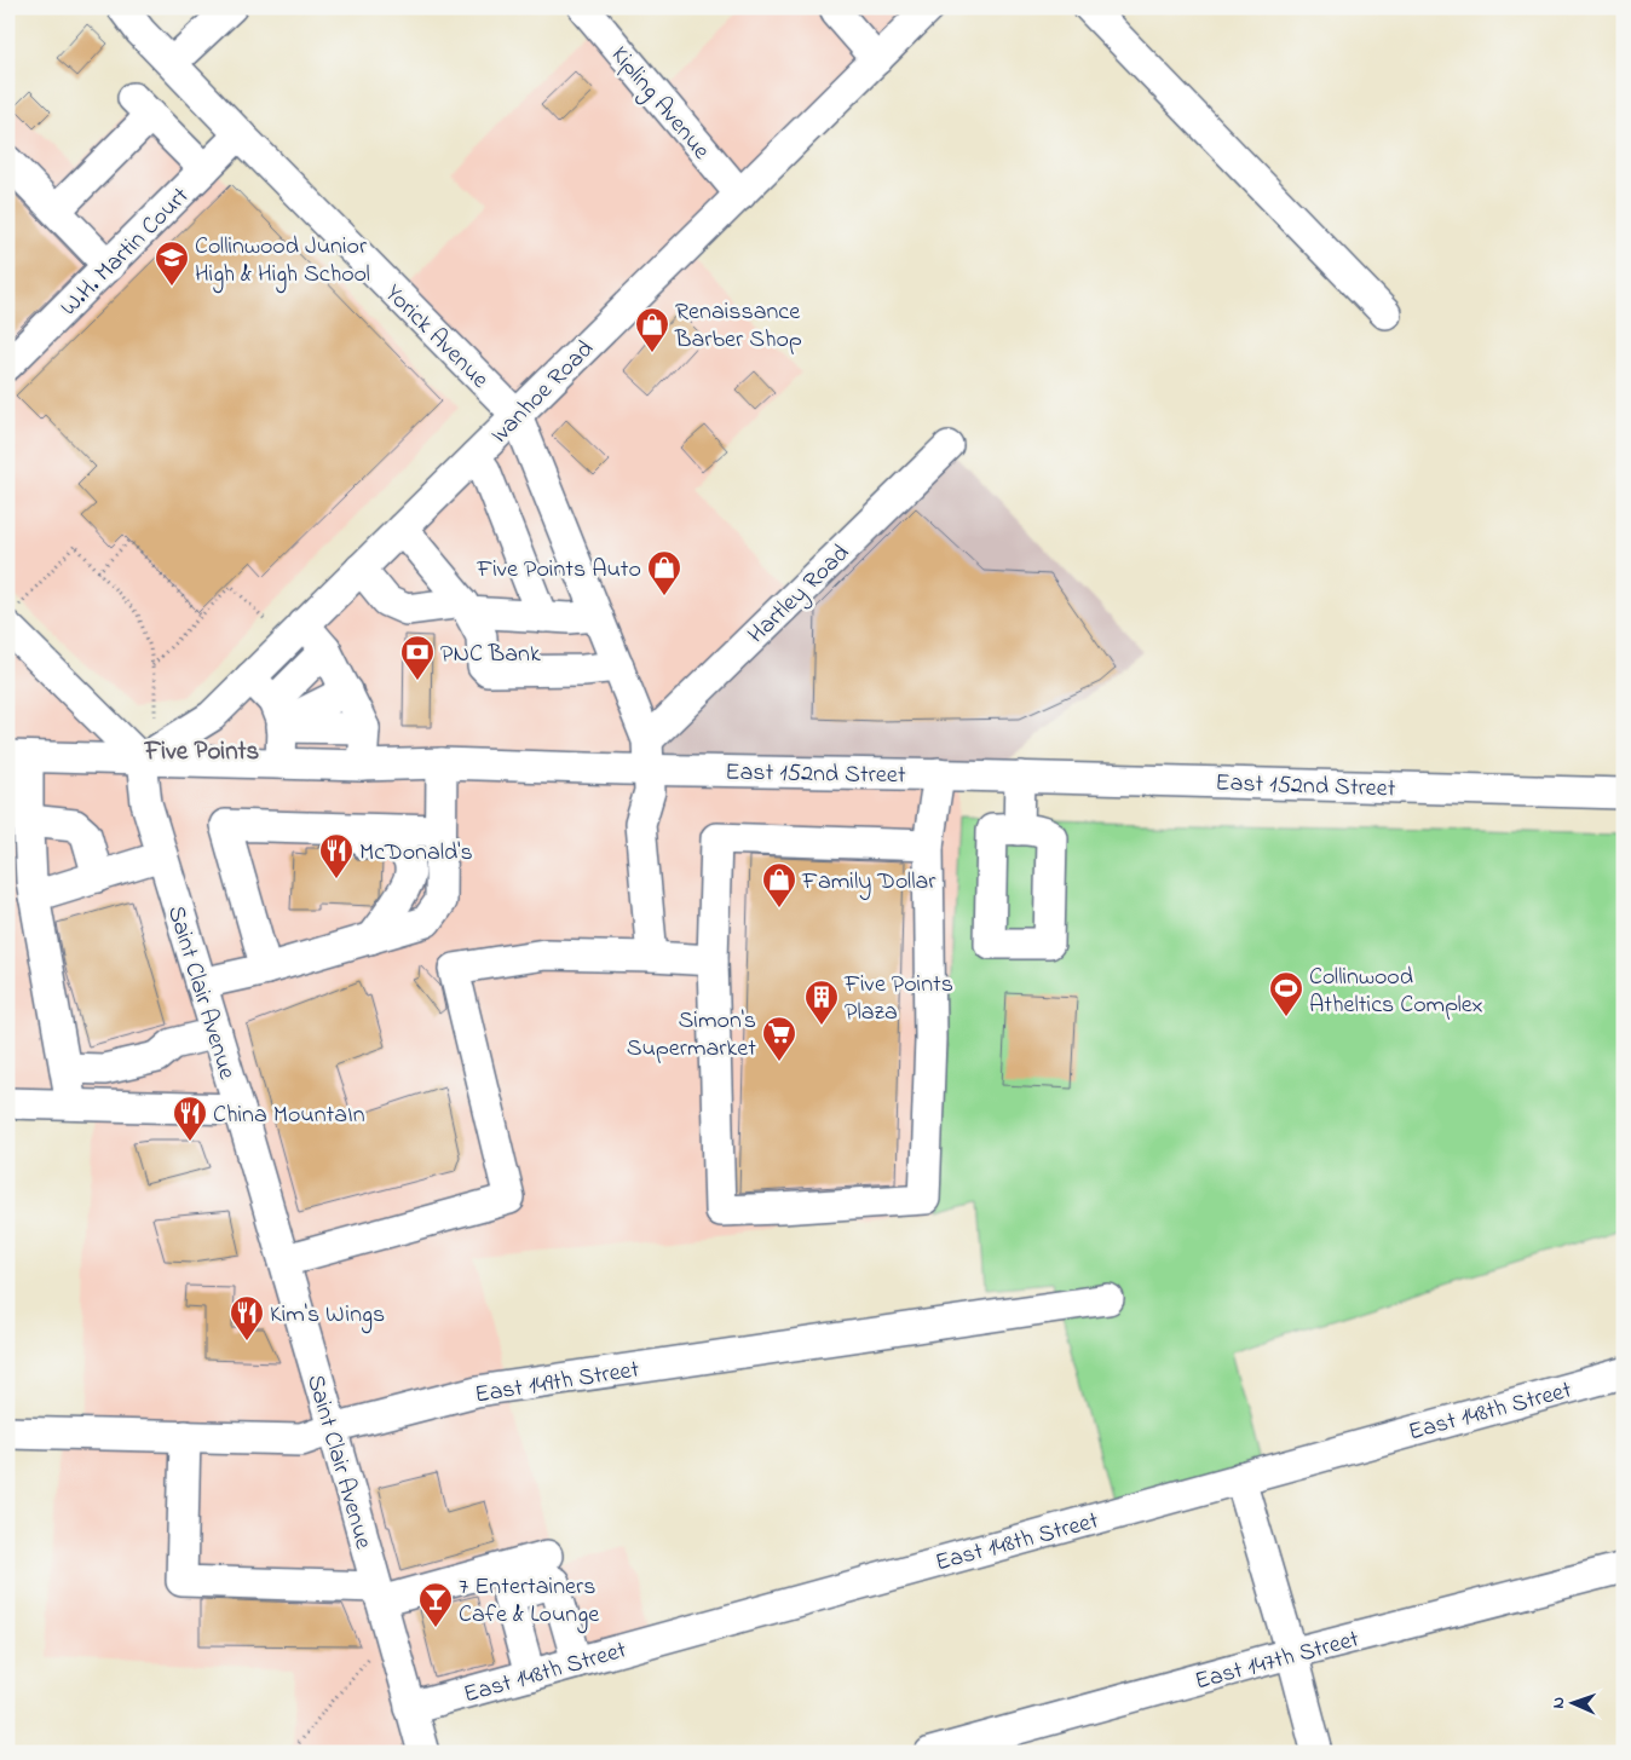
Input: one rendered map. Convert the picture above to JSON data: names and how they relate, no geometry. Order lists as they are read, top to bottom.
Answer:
{
  "streets": {
    "street": [
      "Kipling Avenue",
      "W.H. Martin Court",
      "Yorick Avenue",
      "Ivanhoe Road",
      "Hartley Road",
      "East 152nd Street",
      "Saint Clair Avenue",
      "East 149th Street",
      "East 148th Street",
      "East 147th Street"
    ]
  },
  "crossings": [
    ["Kipling Avenue", "Ivanhoe Road"],
    ["W.H. Martin Court", "Yorick Avenue"],
    ["Yorick Avenue", "Ivanhoe Road"],
    ["Yorick Avenue", "Hartley Road"],
    ["Yorick Avenue", "East 152nd Street"],
    ["Ivanhoe Road", "East 152nd Street"],
    ["Ivanhoe Road", "Saint Clair Avenue"],
    ["East 152nd Street", "Saint Clair Avenue"],
    ["Saint Clair Avenue", "East 149th Street"],
    ["Saint Clair Avenue", "East 148th Street"]
  ],
  "districts": ["Five Points"],
  "places": {
    "school or university": ["Collinwood Junior High & High School"],
    "shop": ["Renaissance Barber Shop", "Five Points Auto", "Family Dollar"],
    "bank": ["PNC Bank"],
    "restaurant": ["McDonald's", "China MountaIn", "Kim's Wings"],
    "sports": ["Collinwood Atheltics Complex"],
    "building": ["Five Points Plaza"],
    "supermarket": ["Simon's Supermarket"],
    "bar": ["7 Entertainers Cafe & Lounge"]
  },
  "north": "left"
}
